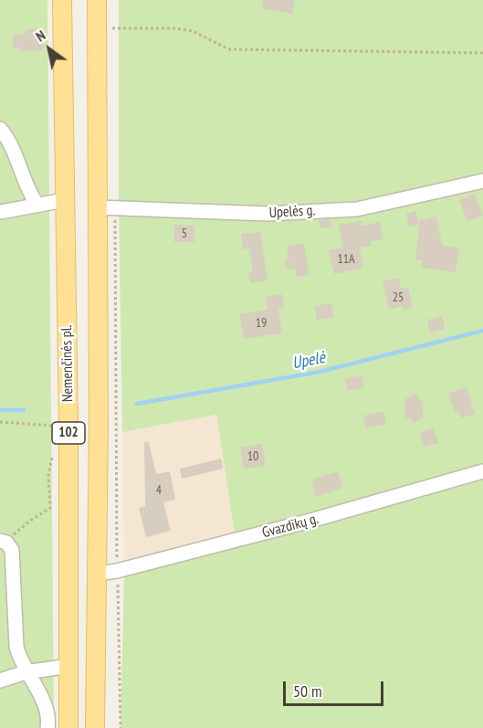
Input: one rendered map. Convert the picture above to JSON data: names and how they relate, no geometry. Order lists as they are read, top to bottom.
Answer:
{
  "streets": {
    "main road": ["Nemenčinės pl.", "102"],
    "street": ["Upelės g.", "Gvazdikų g."]
  },
  "crossings": [
    ["Upelės g.", "Nemenčinės pl."],
    ["Nemenčinės pl.", "Gvazdikų g."]
  ],
  "water": ["Upelė"],
  "house_numbers": [
    "5",
    "11A",
    "25",
    "19",
    "10",
    "4"
  ],
  "scale_bar": "50 m",
  "north": "top left"
}
